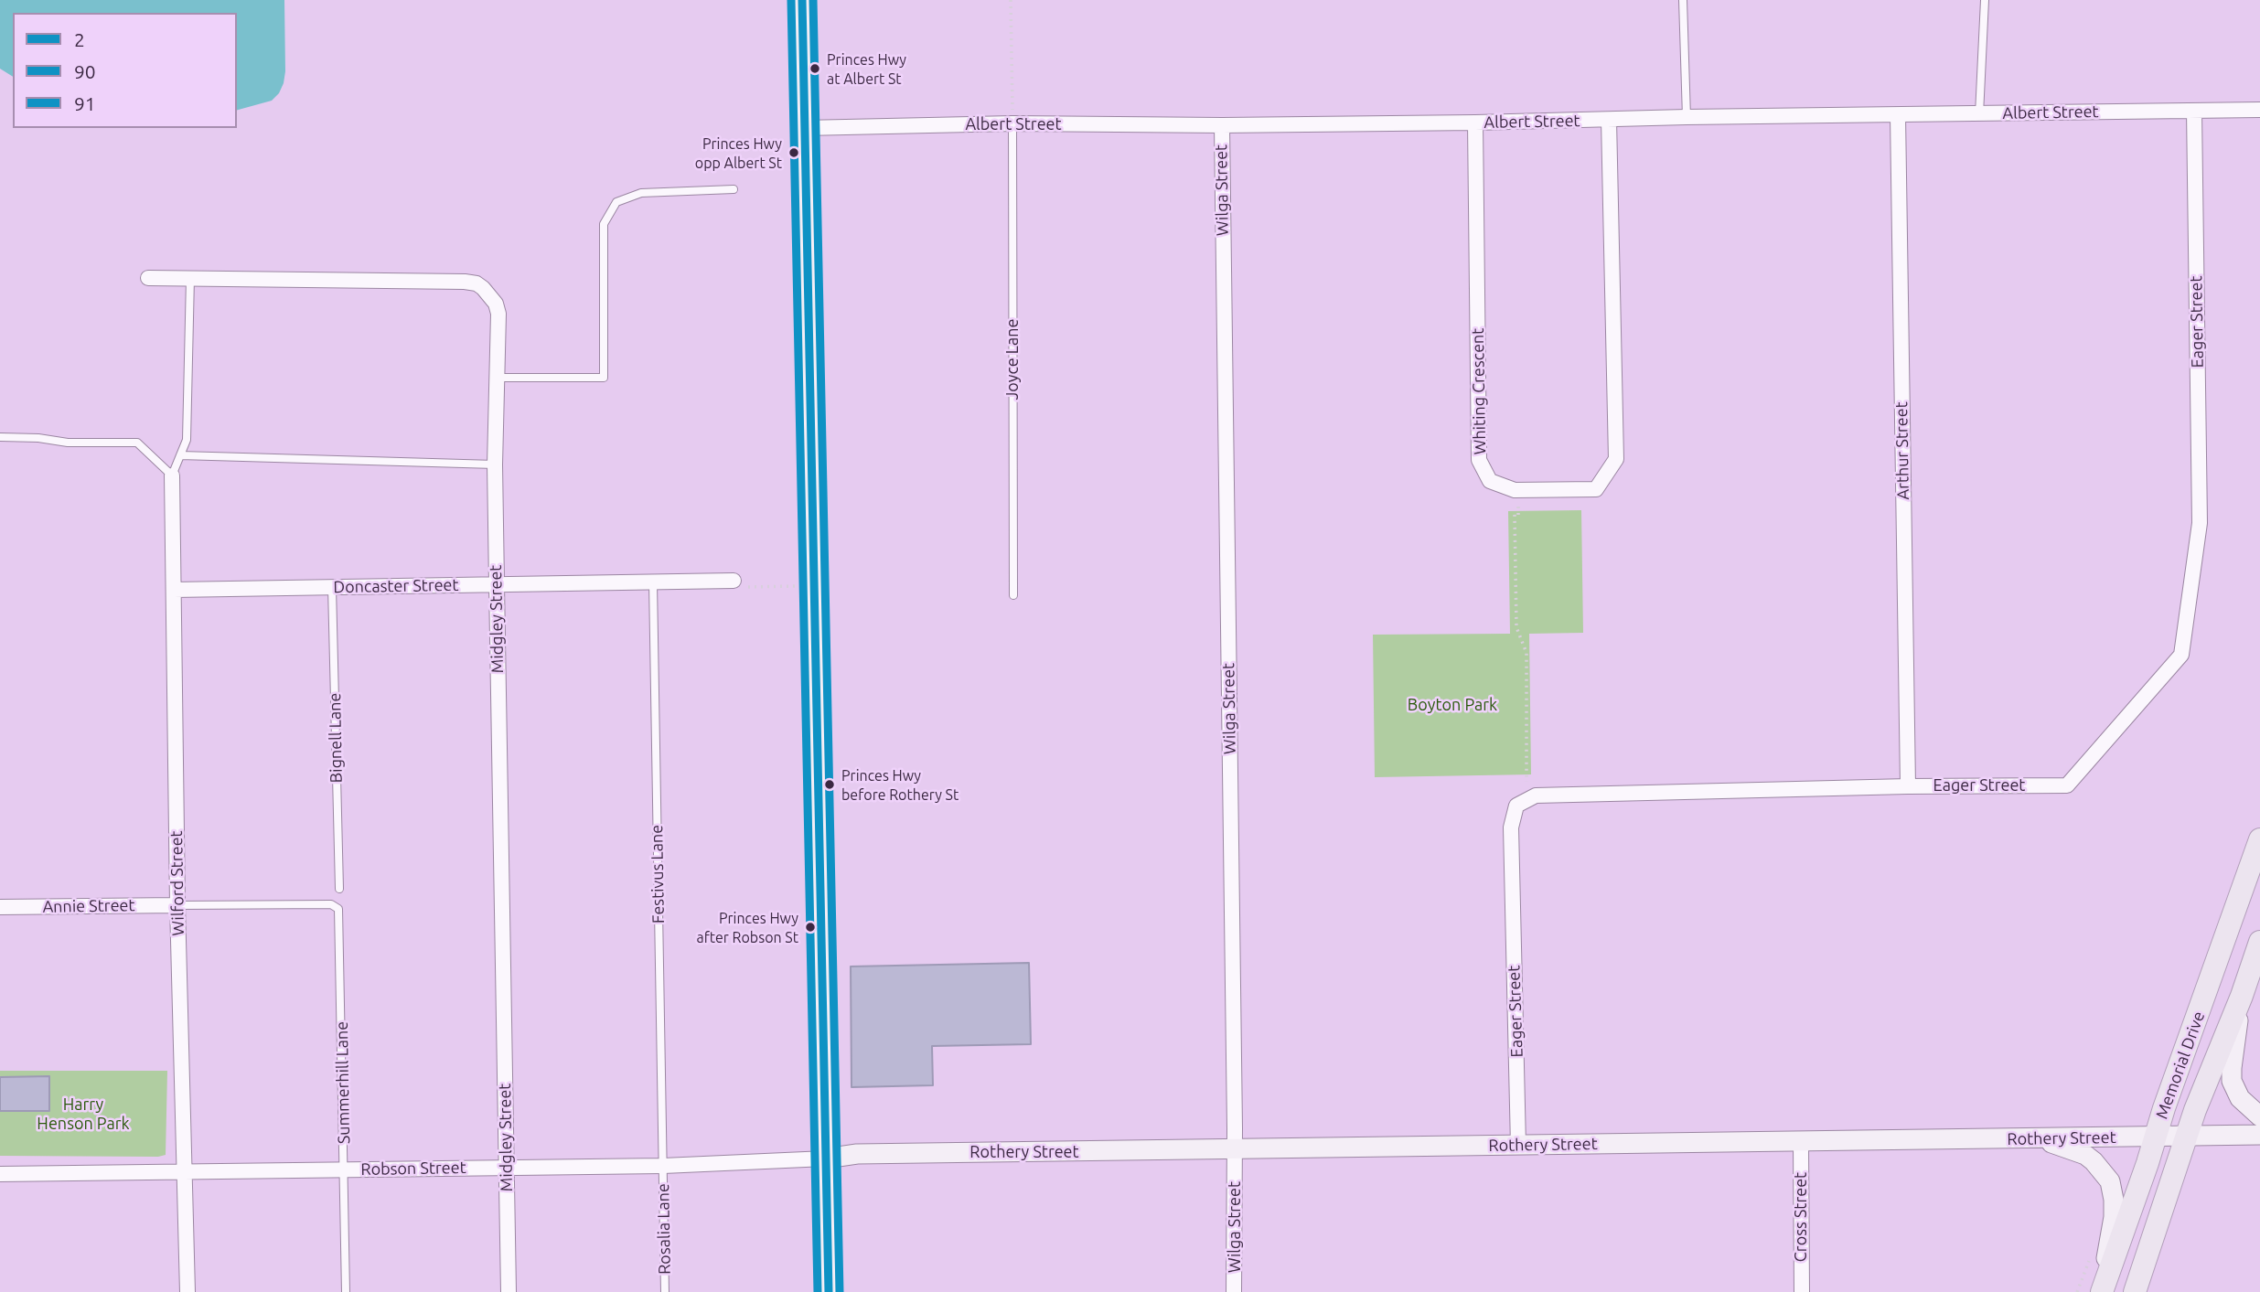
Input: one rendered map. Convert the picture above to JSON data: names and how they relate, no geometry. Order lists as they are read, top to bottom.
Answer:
{
  "streets": {
    "main road": ["Memorial Drive", "Rothery Street"],
    "street": [
      "Albert Street",
      "Wilga Street",
      "Eager Street",
      "Whiting Crescent",
      "Arthur Street",
      "Doncaster Street",
      "Midgley Street",
      "Wilford Street",
      "Annie Street",
      "Robson Street",
      "Cross Street"
    ],
    "lane": [
      "Joyce Lane",
      "Bignell Lane",
      "Festivus Lane",
      "Summerhill Lane",
      "Rosalia Lane"
    ]
  },
  "crossings": [
    ["Albert Street", "Wilga Street"],
    ["Albert Street", "Eager Street"],
    ["Albert Street", "Joyce Lane"],
    ["Albert Street", "Whiting Crescent"],
    ["Albert Street", "Arthur Street"],
    ["Wilga Street", "Rothery Street"],
    ["Eager Street", "Arthur Street"],
    ["Eager Street", "Rothery Street"],
    ["Doncaster Street", "Midgley Street"],
    ["Doncaster Street", "Bignell Lane"],
    ["Doncaster Street", "Festivus Lane"],
    ["Doncaster Street", "Wilford Street"],
    ["Midgley Street", "Robson Street"],
    ["Festivus Lane", "Robson Street"],
    ["Festivus Lane", "Rosalia Lane"],
    ["Wilford Street", "Annie Street"],
    ["Wilford Street", "Summerhill Lane"],
    ["Wilford Street", "Robson Street"],
    ["Annie Street", "Summerhill Lane"],
    ["Memorial Drive", "Rothery Street"],
    ["Summerhill Lane", "Robson Street"],
    ["Rothery Street", "Robson Street"],
    ["Rothery Street", "Cross Street"],
    ["Robson Street", "Rosalia Lane"]
  ],
  "parks": ["Boyton Park", "Harry Henson Park"],
  "places": [
    "Princes Hwy at Albert St",
    "Princes Hwy opp Albert St",
    "Princes Hwy before Rothery St",
    "Princes Hwy after Robson St"
  ],
  "lines": ["transit line 2", "transit line 90", "transit line 91"],
  "legend": ["2", "90", "91"]
}
